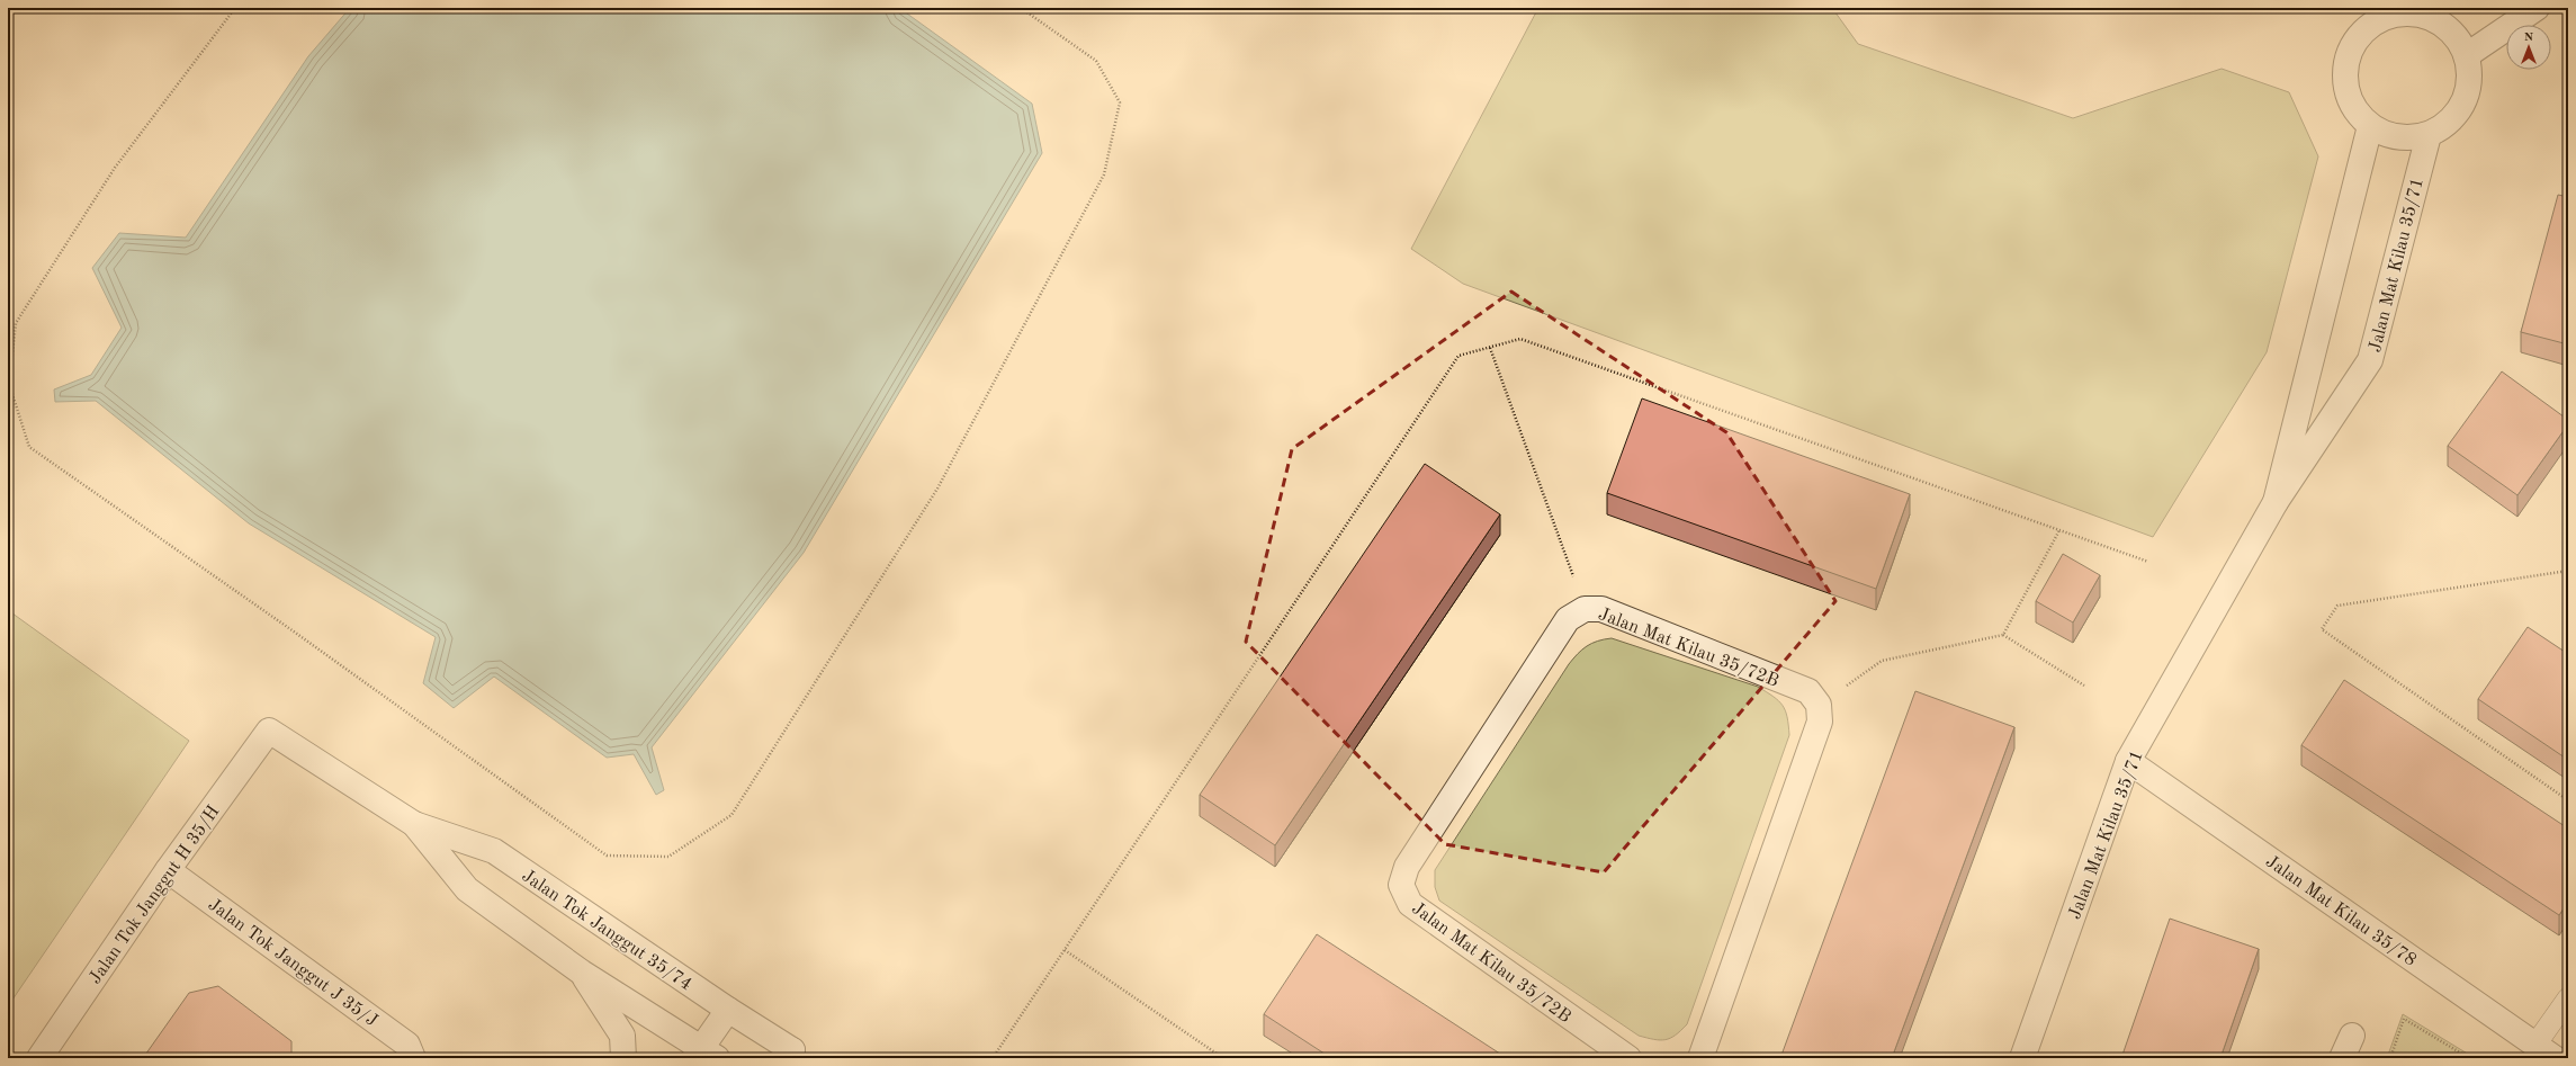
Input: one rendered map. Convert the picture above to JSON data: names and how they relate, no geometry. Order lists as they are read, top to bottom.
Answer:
{
  "streets": {
    "street": [
      "Jalan Mat Kilau 35/71",
      "Jalan Mat Kilau 35/72B",
      "Jalan Tok Janggut H 35/H",
      "Jalan Mat Kilau 35/78",
      "Jalan Tok Janggut 35/74",
      "Jalan Tok Janggut J 35/J"
    ]
  },
  "crossings": [
    ["Jalan Mat Kilau 35/71", "Jalan Mat Kilau 35/78"],
    ["Jalan Tok Janggut H 35/H", "Jalan Tok Janggut 35/74"],
    ["Jalan Tok Janggut H 35/H", "Jalan Tok Janggut J 35/J"]
  ],
  "north": "top"
}
